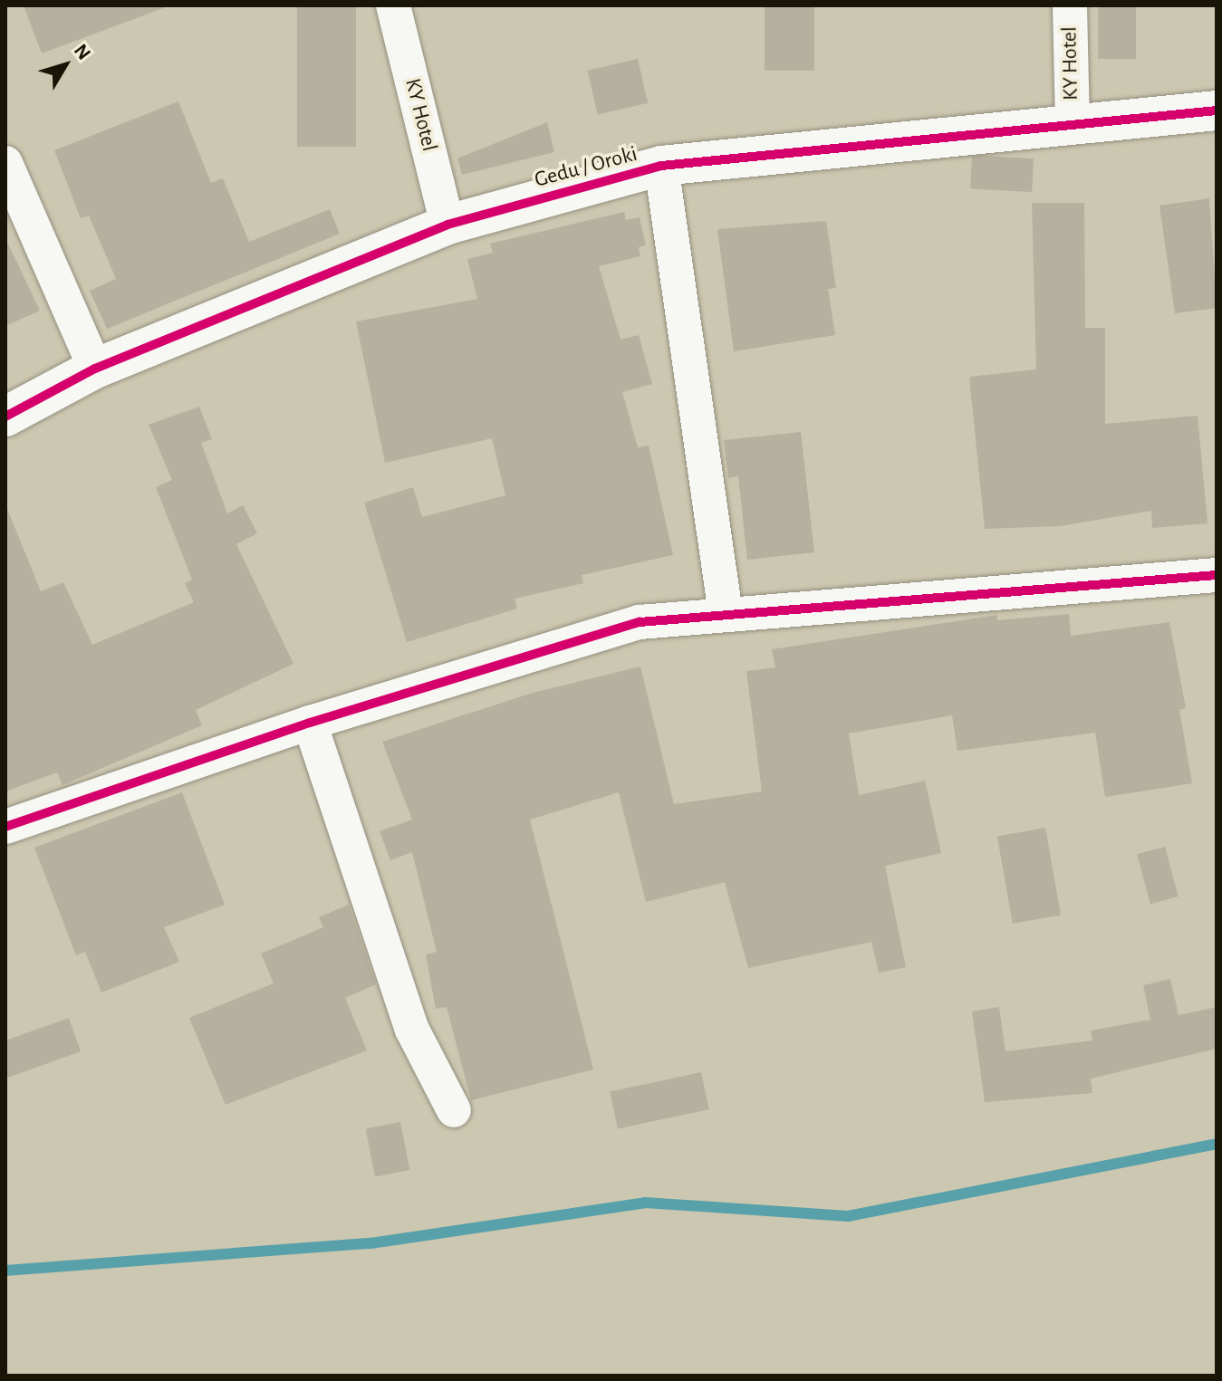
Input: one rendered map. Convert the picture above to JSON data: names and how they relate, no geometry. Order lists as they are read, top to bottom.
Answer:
{
  "streets": {
    "street": ["KY Hotel", "Gedu / Oroki"]
  },
  "crossings": [
    ["KY Hotel", "Gedu / Oroki"]
  ],
  "north": "top right"
}
